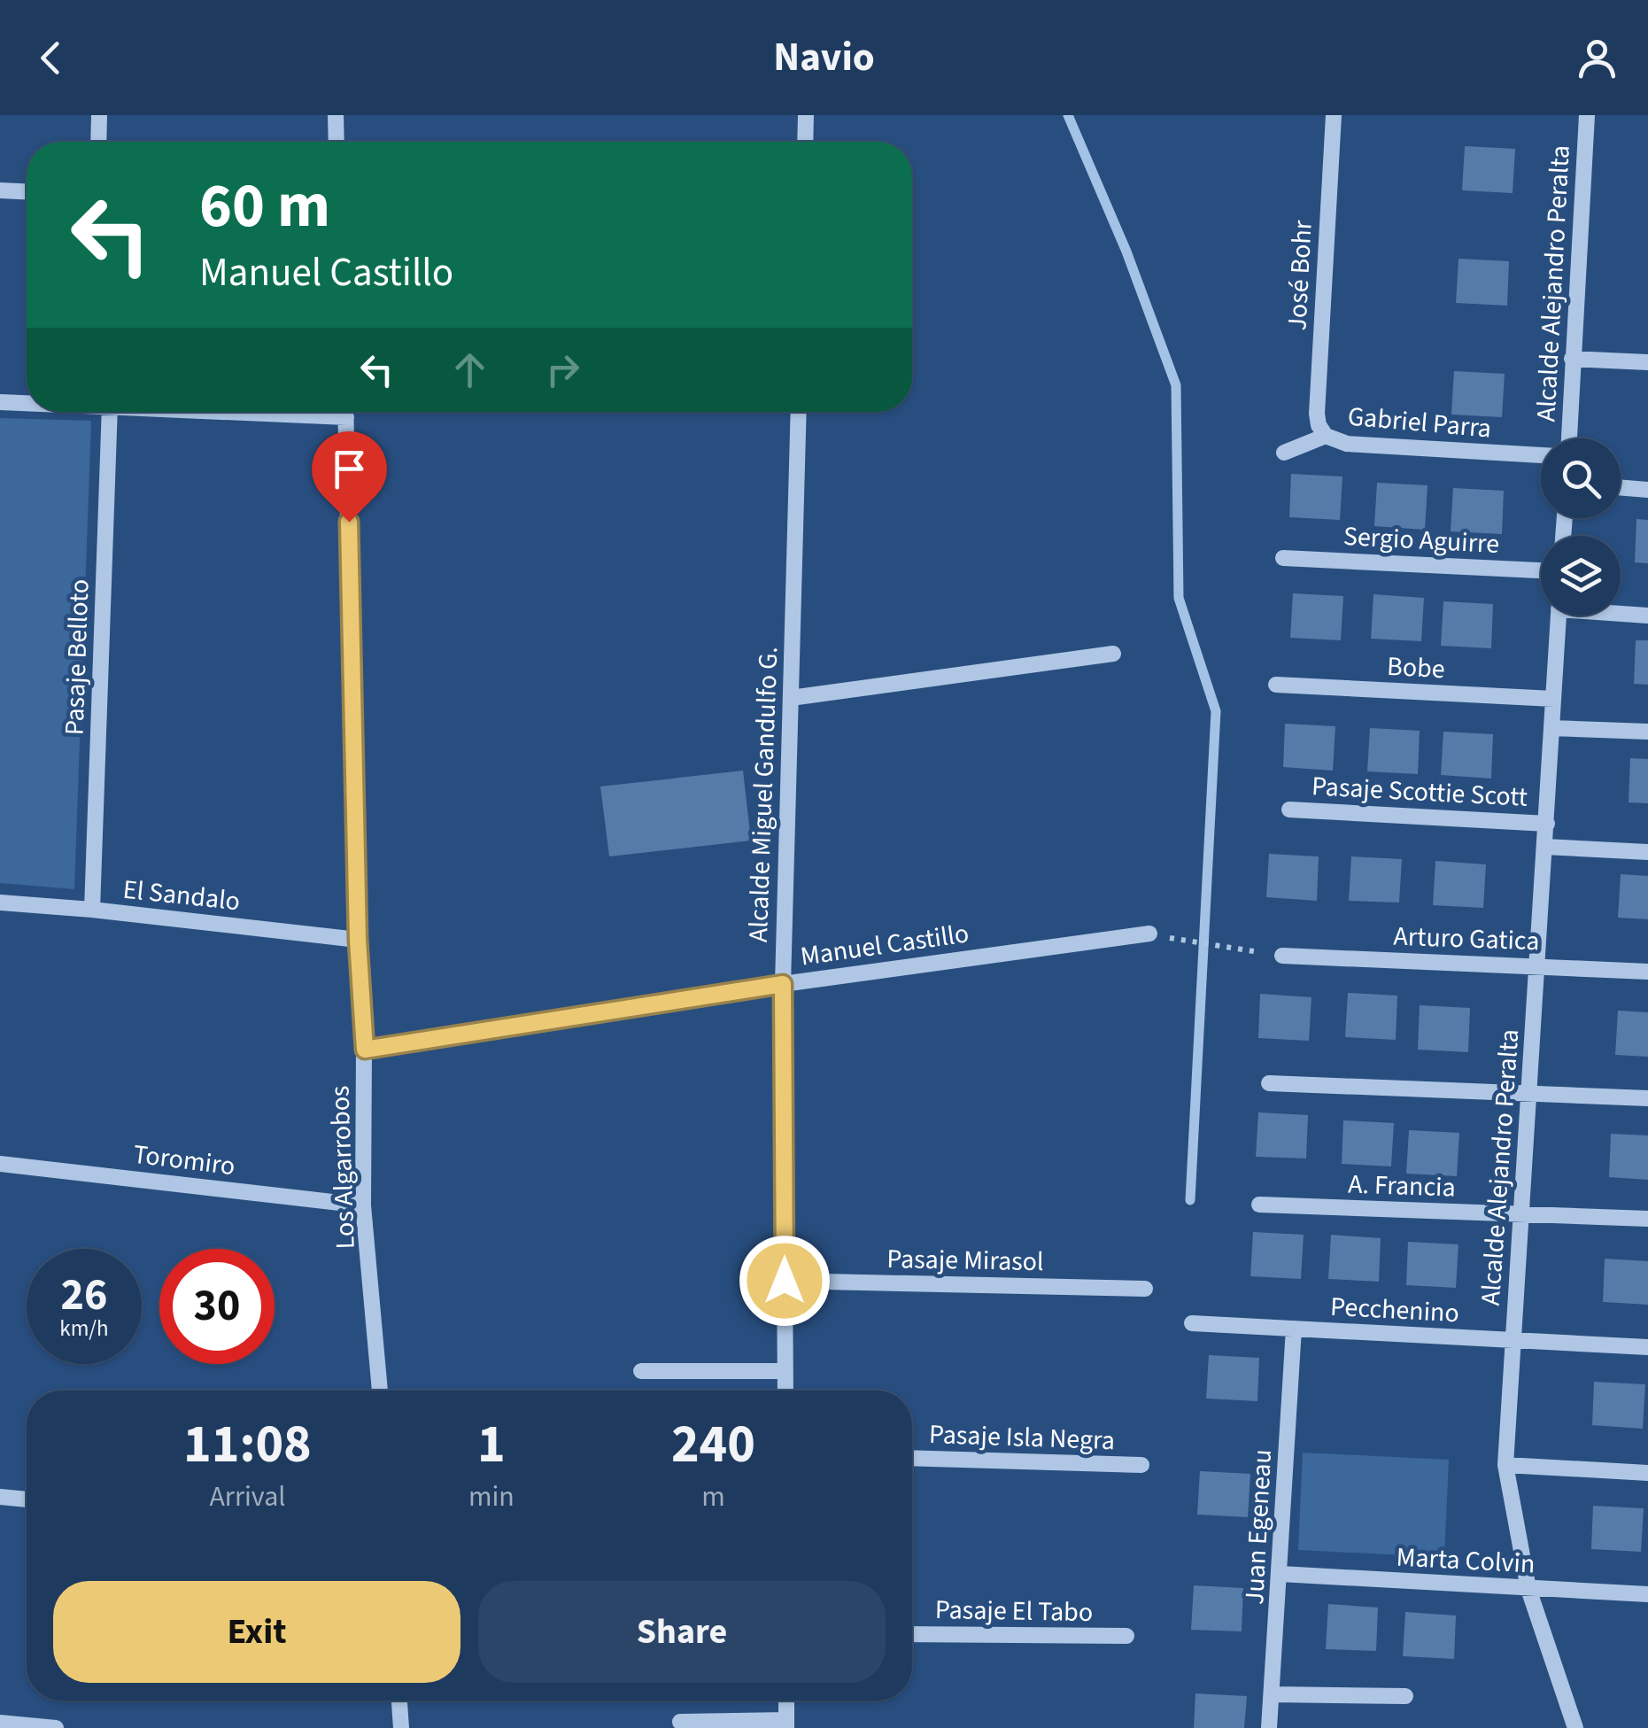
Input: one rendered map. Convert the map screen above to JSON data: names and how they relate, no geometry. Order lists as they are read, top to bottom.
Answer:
{
  "streets": {
    "street": [
      "José Bohr",
      "Alcalde Alejandro Peralta",
      "Gabriel Parra",
      "Sergio Aguirre",
      "Pasaje Belloto",
      "Bobe",
      "Pasaje Scottie Scott",
      "Alcalde Miguel Gandulfo G.",
      "El Sandalo",
      "Arturo Gatica",
      "Manuel Castillo",
      "Toromiro",
      "Los Algarrobos",
      "A. Francia",
      "Pasaje Mirasol",
      "Pecchenino",
      "Pasaje Isla Negra",
      "Juan Egeneau",
      "Marta Colvin",
      "Pasaje El Tabo"
    ]
  },
  "crossings": [
    ["José Bohr", "Gabriel Parra"],
    ["Alcalde Alejandro Peralta", "Bobe"],
    ["Alcalde Alejandro Peralta", "Pasaje Scottie Scott"],
    ["Alcalde Alejandro Peralta", "Arturo Gatica"],
    ["Alcalde Alejandro Peralta", "A. Francia"],
    ["Alcalde Alejandro Peralta", "Pecchenino"],
    ["Alcalde Alejandro Peralta", "Marta Colvin"],
    ["Pasaje Belloto", "El Sandalo"],
    ["Alcalde Miguel Gandulfo G.", "Manuel Castillo"],
    ["Alcalde Miguel Gandulfo G.", "Pasaje Mirasol"],
    ["El Sandalo", "Los Algarrobos"],
    ["Manuel Castillo", "Los Algarrobos"],
    ["Toromiro", "Los Algarrobos"],
    ["Pecchenino", "Juan Egeneau"],
    ["Juan Egeneau", "Marta Colvin"]
  ],
  "page": {
    "header": "Navio",
    "turn": ["60 m", "Manuel Castillo"],
    "speed": "26 km/h",
    "limit": "30",
    "eta": [
      "11:08",
      "Arrival",
      "1",
      "min",
      "240",
      "m"
    ],
    "buttons": ["Exit", "Share"]
  }
}
